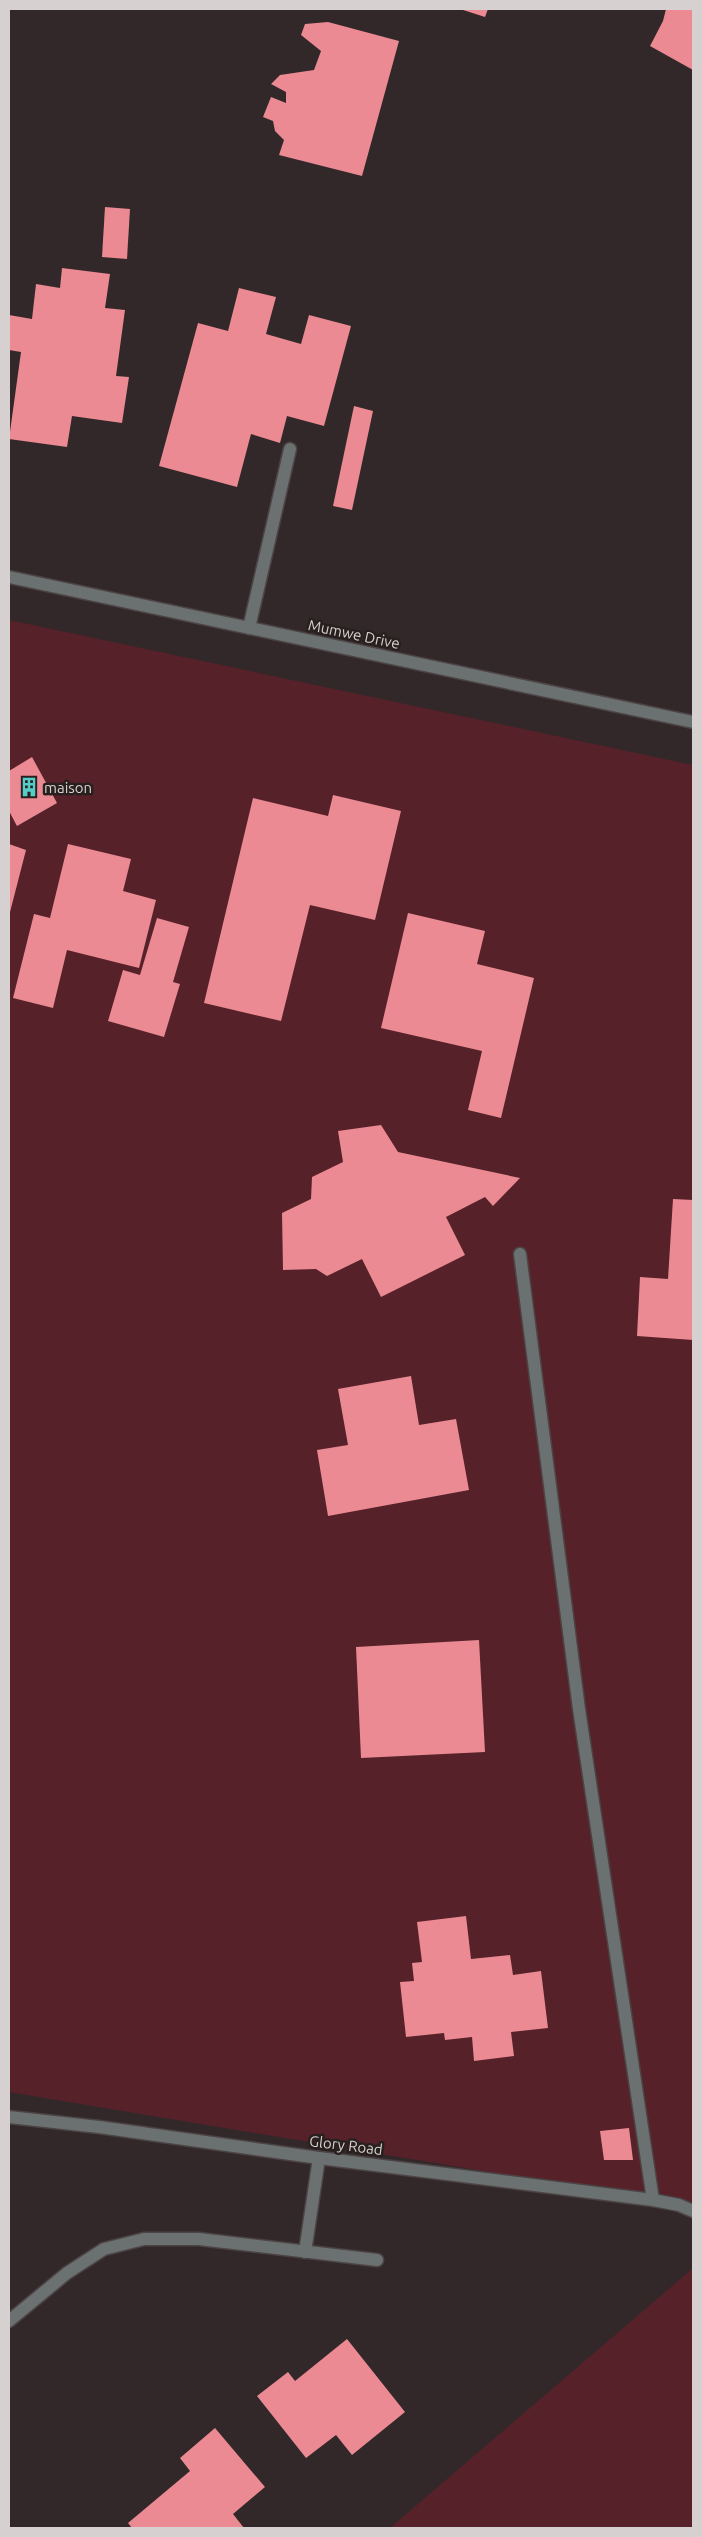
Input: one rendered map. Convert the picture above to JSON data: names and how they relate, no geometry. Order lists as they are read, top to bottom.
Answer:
{
  "streets": {
    "street": ["Mumwe Drive", "Glory Road"]
  },
  "places": {
    "building": ["maison"]
  }
}
